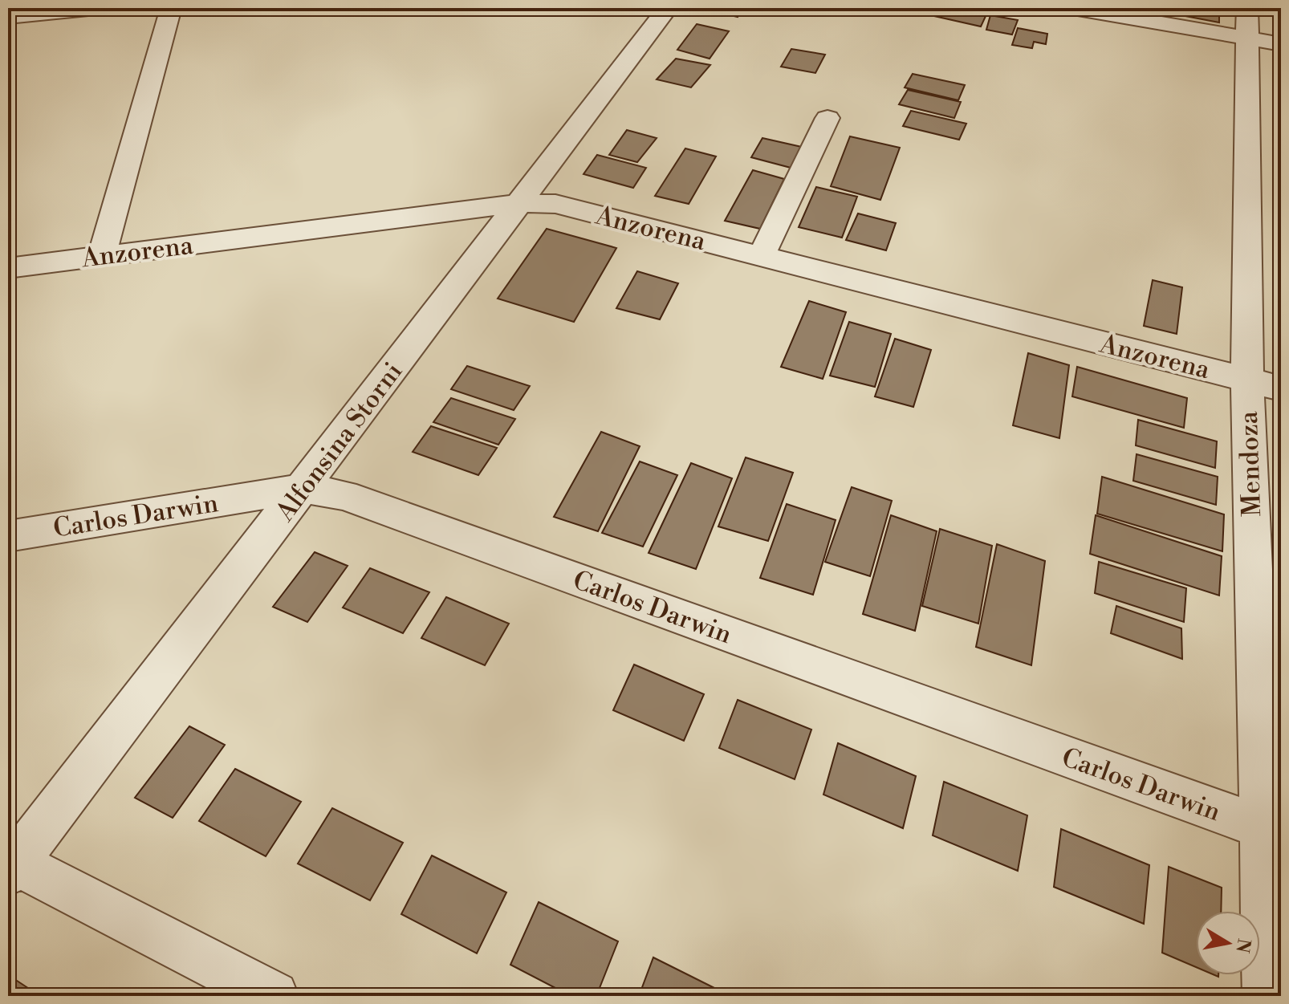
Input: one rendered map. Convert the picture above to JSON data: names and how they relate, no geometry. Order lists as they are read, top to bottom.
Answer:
{
  "streets": {
    "street": [
      "Anzorena",
      "Alfonsina Storni",
      "Mendoza",
      "Carlos Darwin"
    ]
  },
  "crossings": [
    ["Anzorena", "Alfonsina Storni"],
    ["Anzorena", "Mendoza"],
    ["Alfonsina Storni", "Carlos Darwin"],
    ["Mendoza", "Carlos Darwin"]
  ],
  "north": "right"
}
